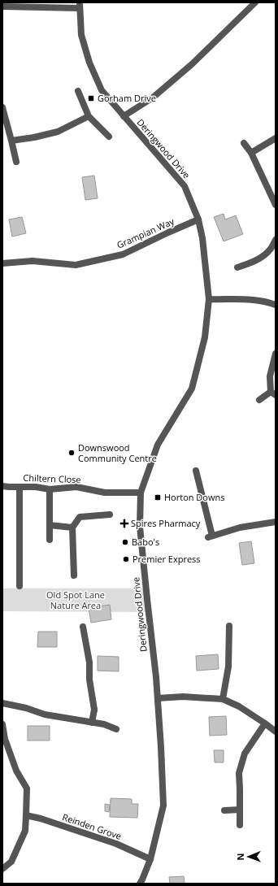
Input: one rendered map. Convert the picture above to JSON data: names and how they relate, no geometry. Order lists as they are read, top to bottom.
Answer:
{
  "streets": {
    "street": [
      "Deringwood Drive",
      "Grampian Way",
      "Chiltern Close",
      "Reinden Grove"
    ]
  },
  "crossings": [
    ["Deringwood Drive", "Grampian Way"],
    ["Deringwood Drive", "Chiltern Close"],
    ["Deringwood Drive", "Reinden Grove"]
  ],
  "parks": ["Old Spot Lane Nature Area"],
  "places": {
    "transit": ["Gorham Drive", "Horton Downs"],
    "other": ["Downswood Community Centre", "Babo's", "Premier Express"],
    "health": ["Spires Pharmacy"]
  },
  "north": "left"
}
